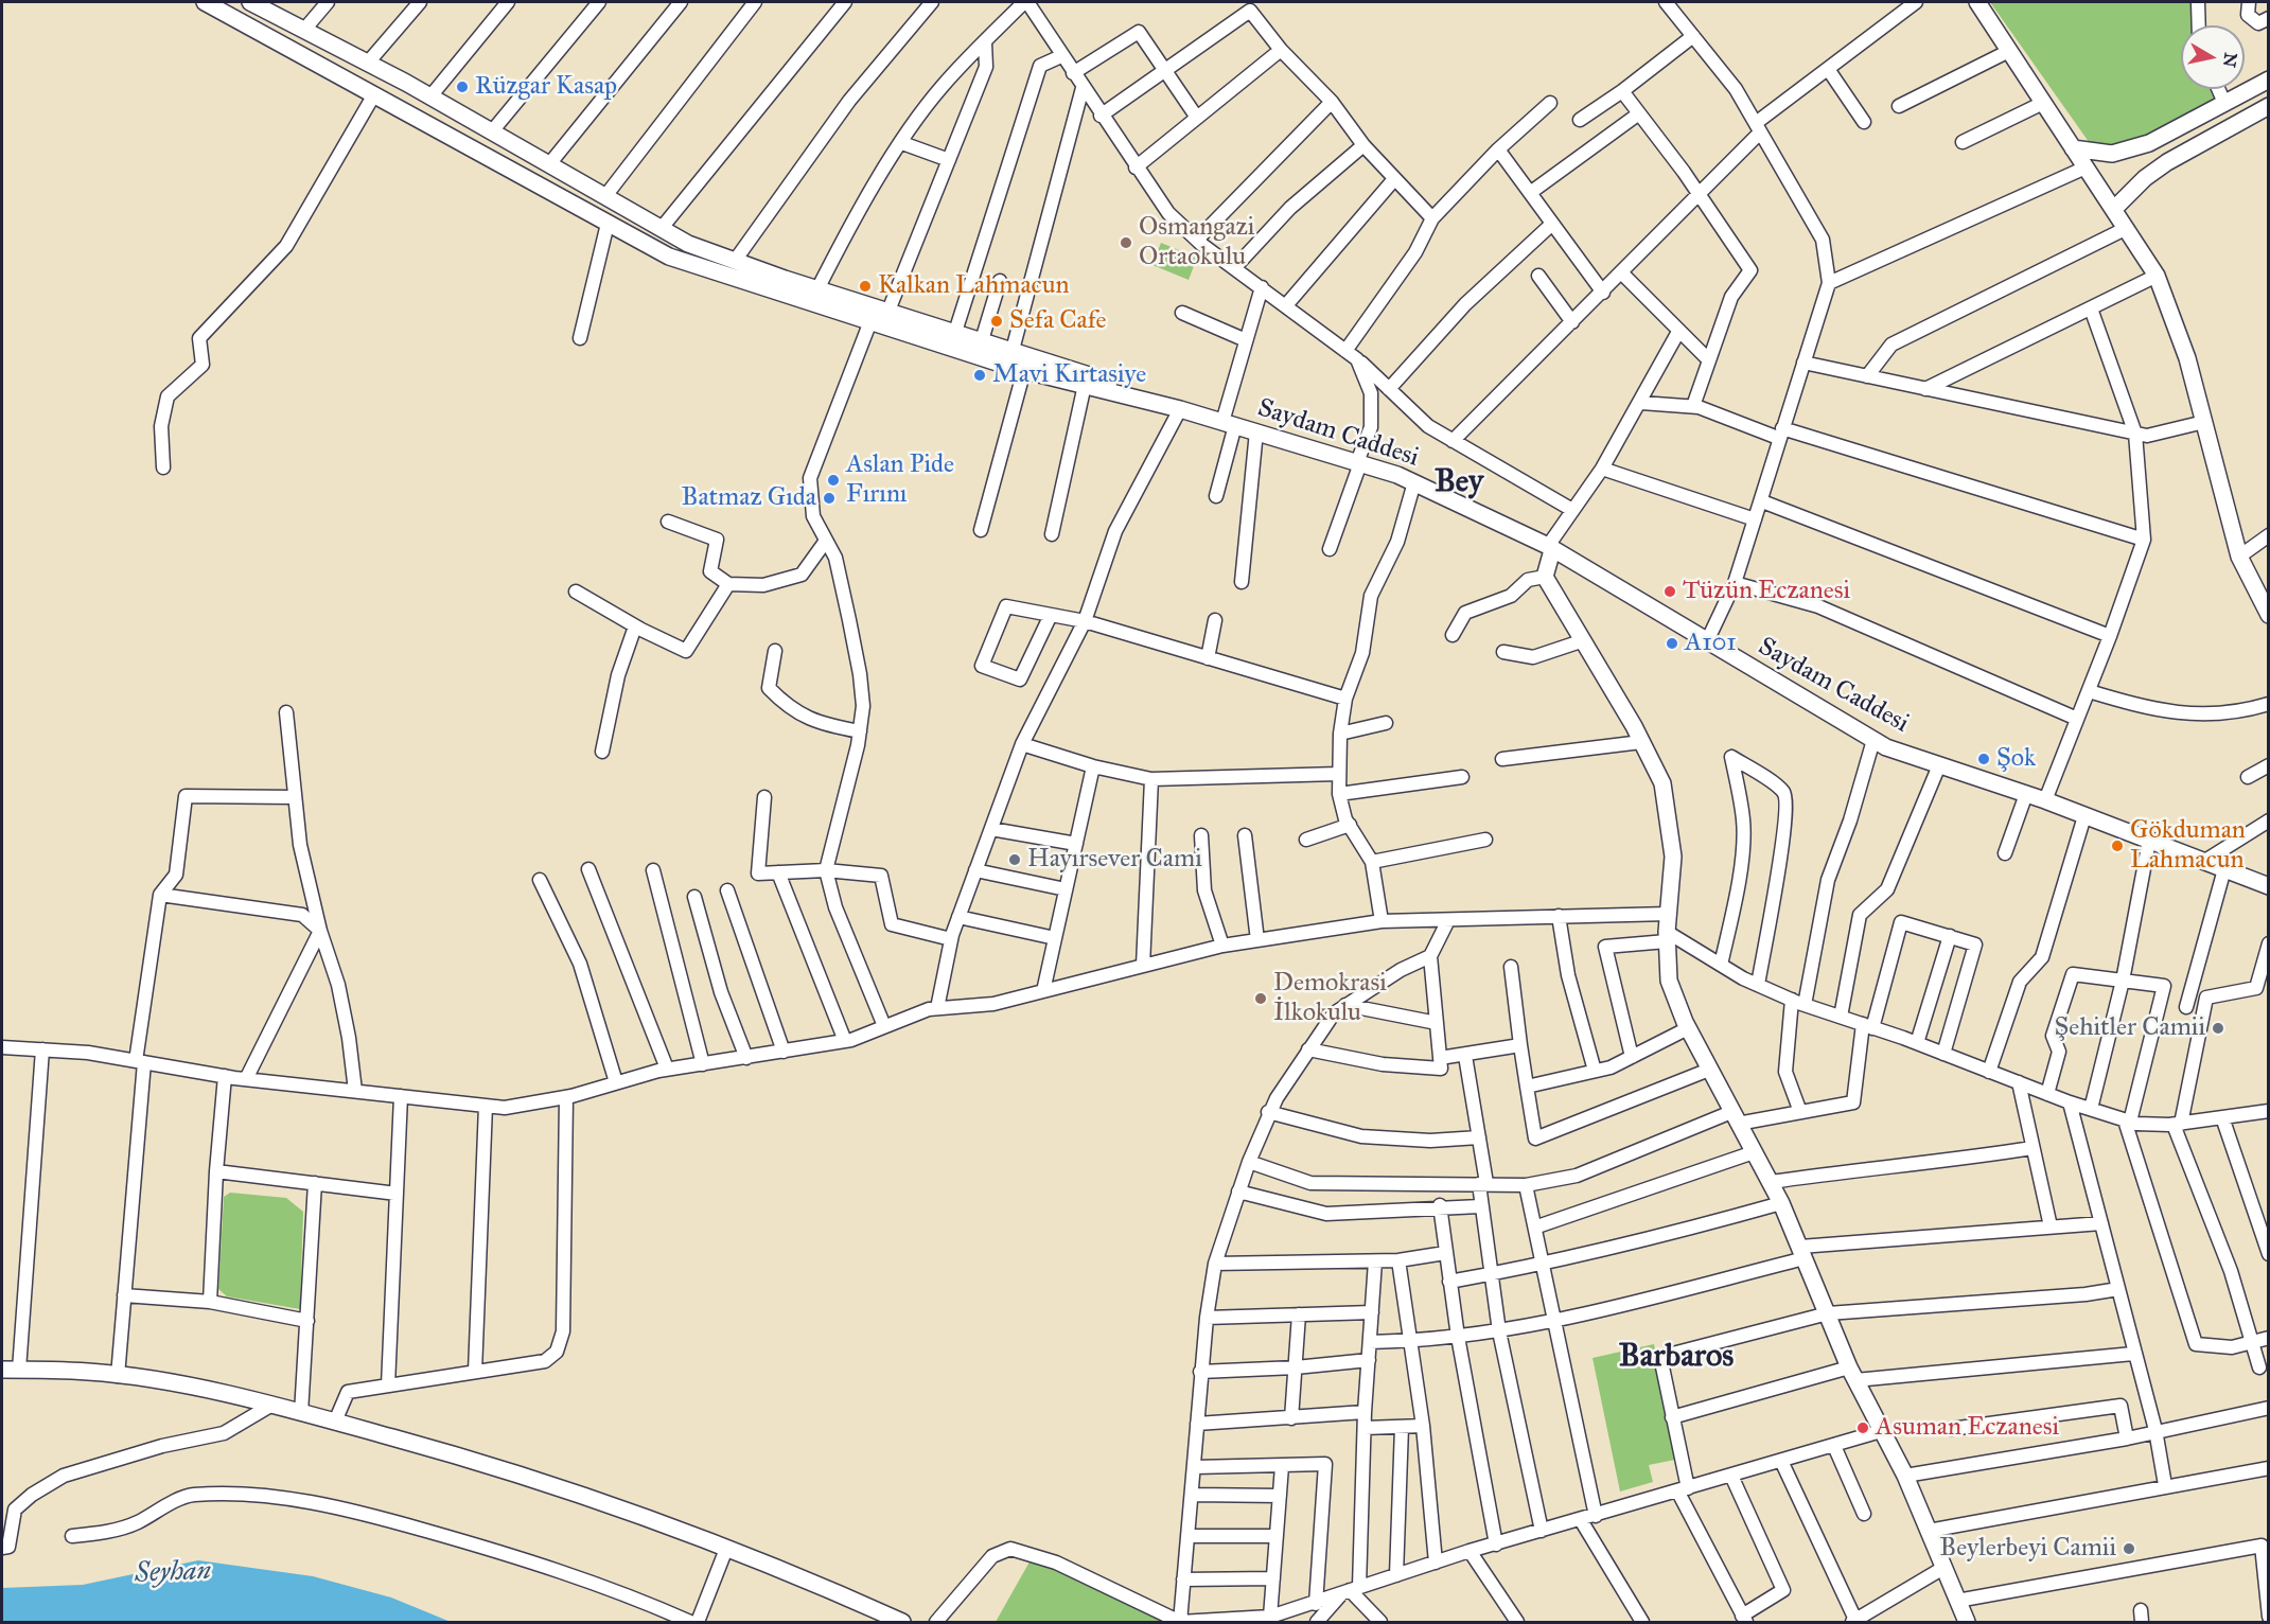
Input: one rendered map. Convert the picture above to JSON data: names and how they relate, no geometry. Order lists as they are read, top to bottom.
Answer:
{
  "streets": {
    "main road": ["Saydam Caddesi"]
  },
  "districts": ["Bey", "Barbaros"],
  "water": ["Seyhan"],
  "places": [
    "Rüzgar Kasap",
    "Osmangazi Ortaokulu",
    "Kalkan Lahmacun",
    "Sefa Cafe",
    "Mavi Kırtasiye",
    "Aslan Pide Fırını",
    "Batmaz Gıda",
    "Tüzün Eczanesi",
    "A101",
    "Şok",
    "Gökduman Lahmacun",
    "Hayırsever Cami",
    "Demokrasi İlkokulu",
    "Şehitler Camii",
    "Asuman Eczanesi",
    "Beylerbeyi Camii"
  ],
  "north": "right"
}
